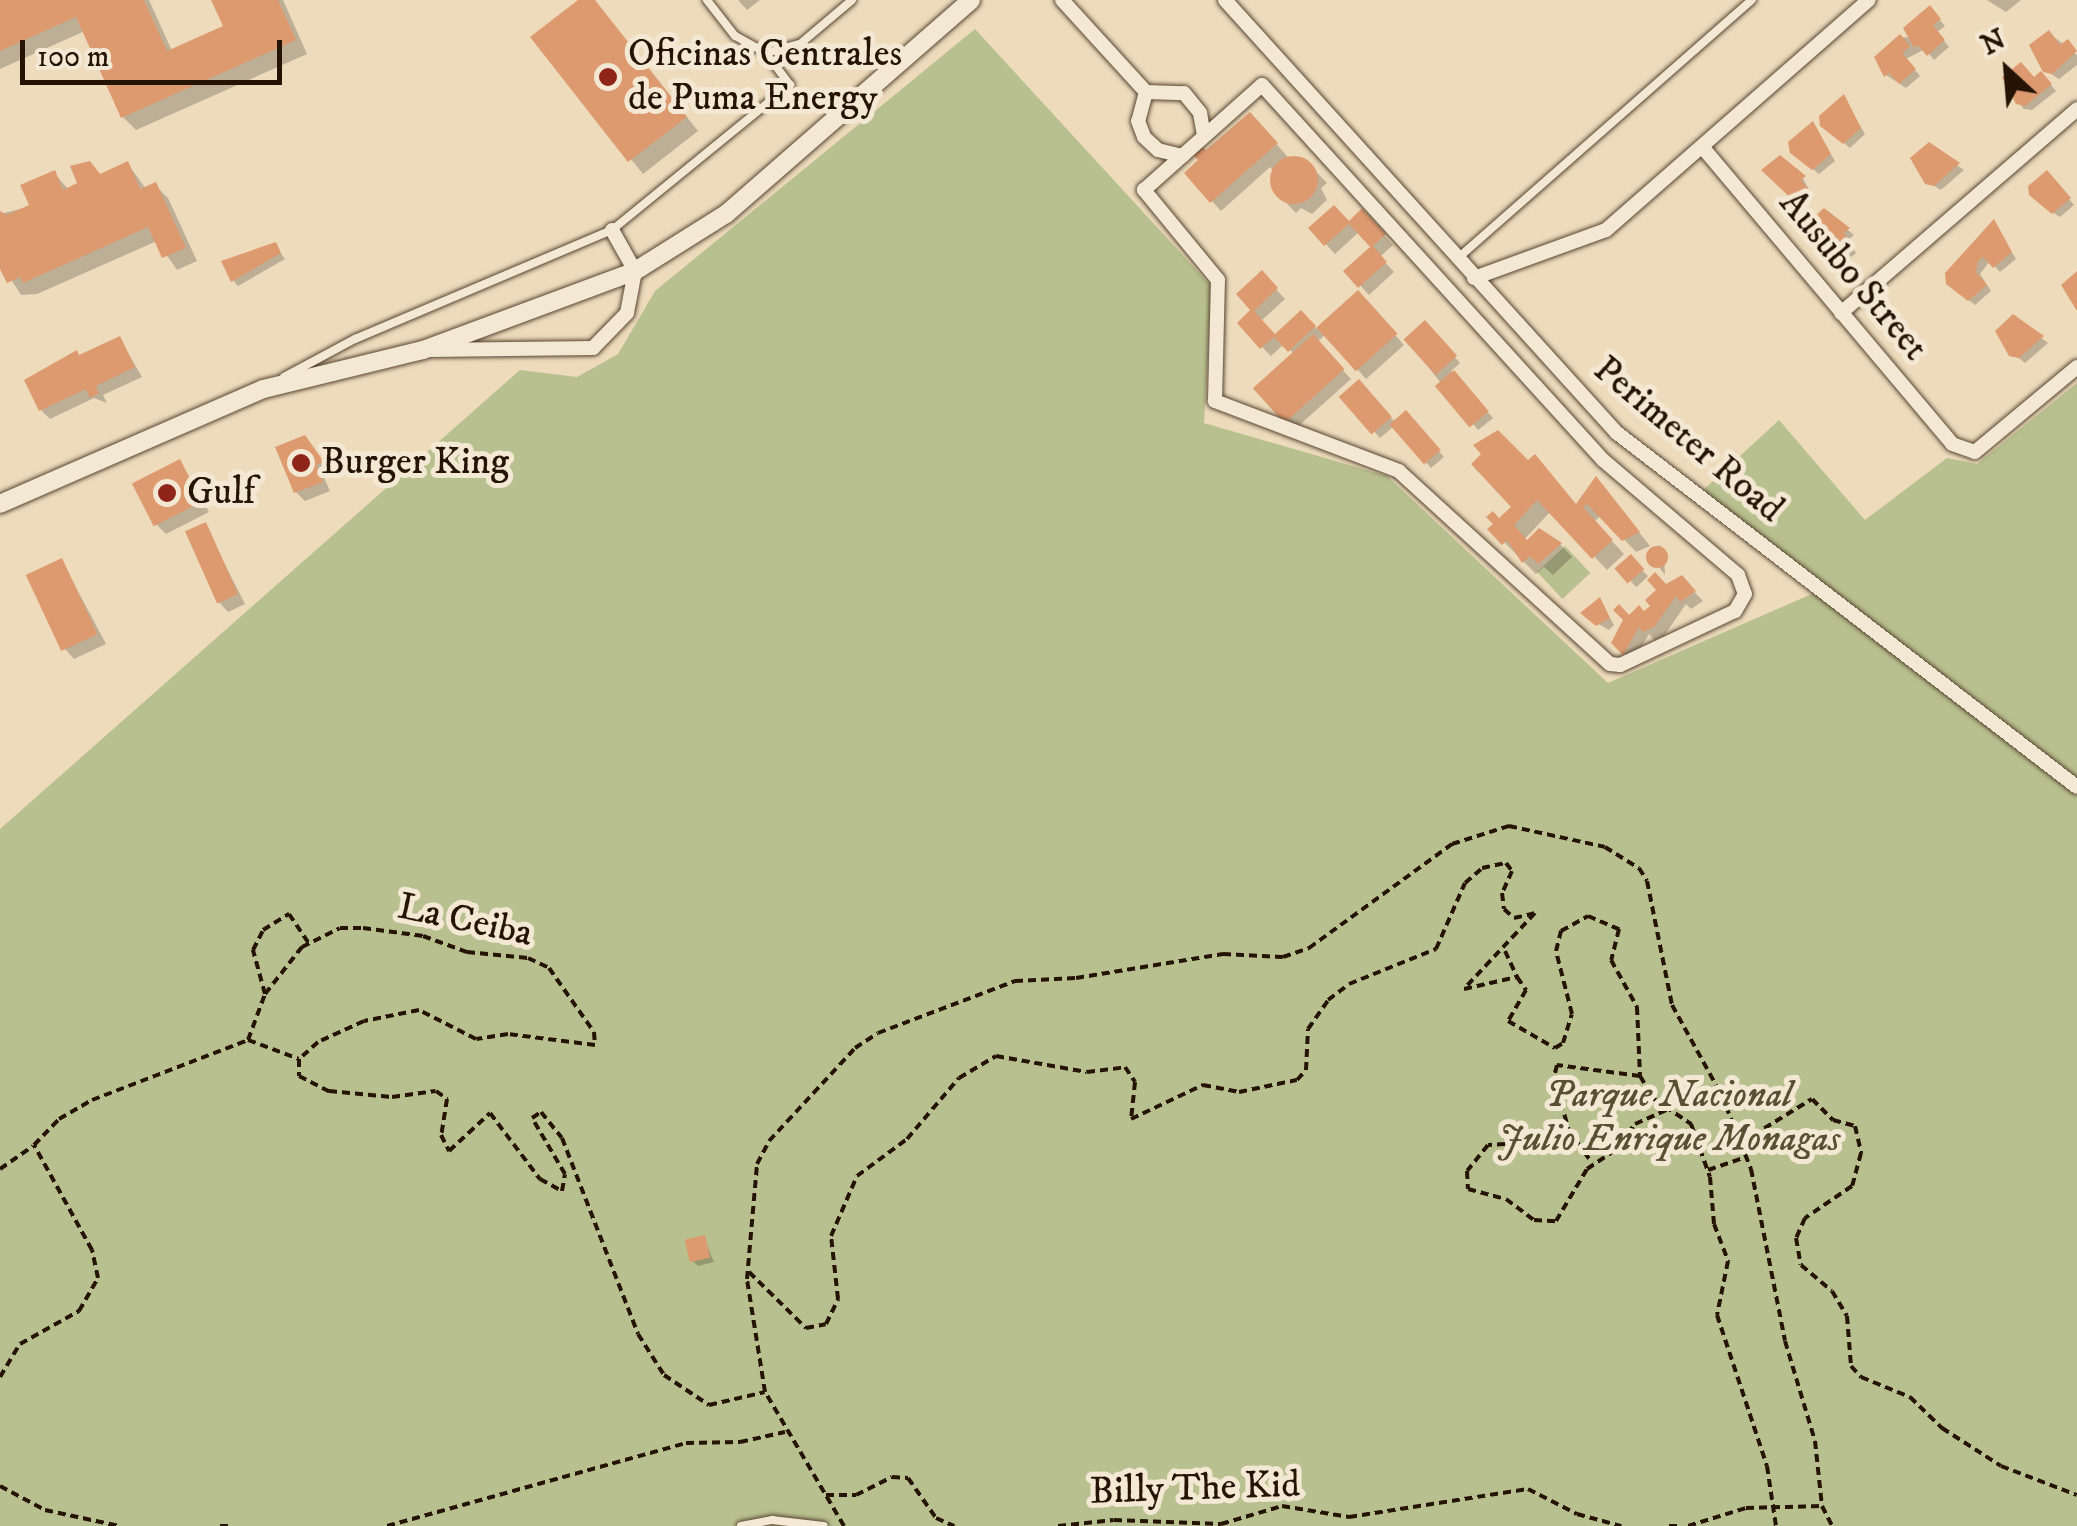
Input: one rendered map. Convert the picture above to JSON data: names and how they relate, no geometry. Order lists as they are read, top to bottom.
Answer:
{
  "streets": {
    "street": ["Ausubo Street", "Perimeter Road"],
    "path": ["La Ceiba", "Billy The Kid"]
  },
  "parks": ["Parque Nacional Julio Enrique Monagas"],
  "places": ["Oficinas Centrales de Puma Energy", "Burger King", "Gulf"],
  "scale_bar": "100 m",
  "north": "top left"
}
